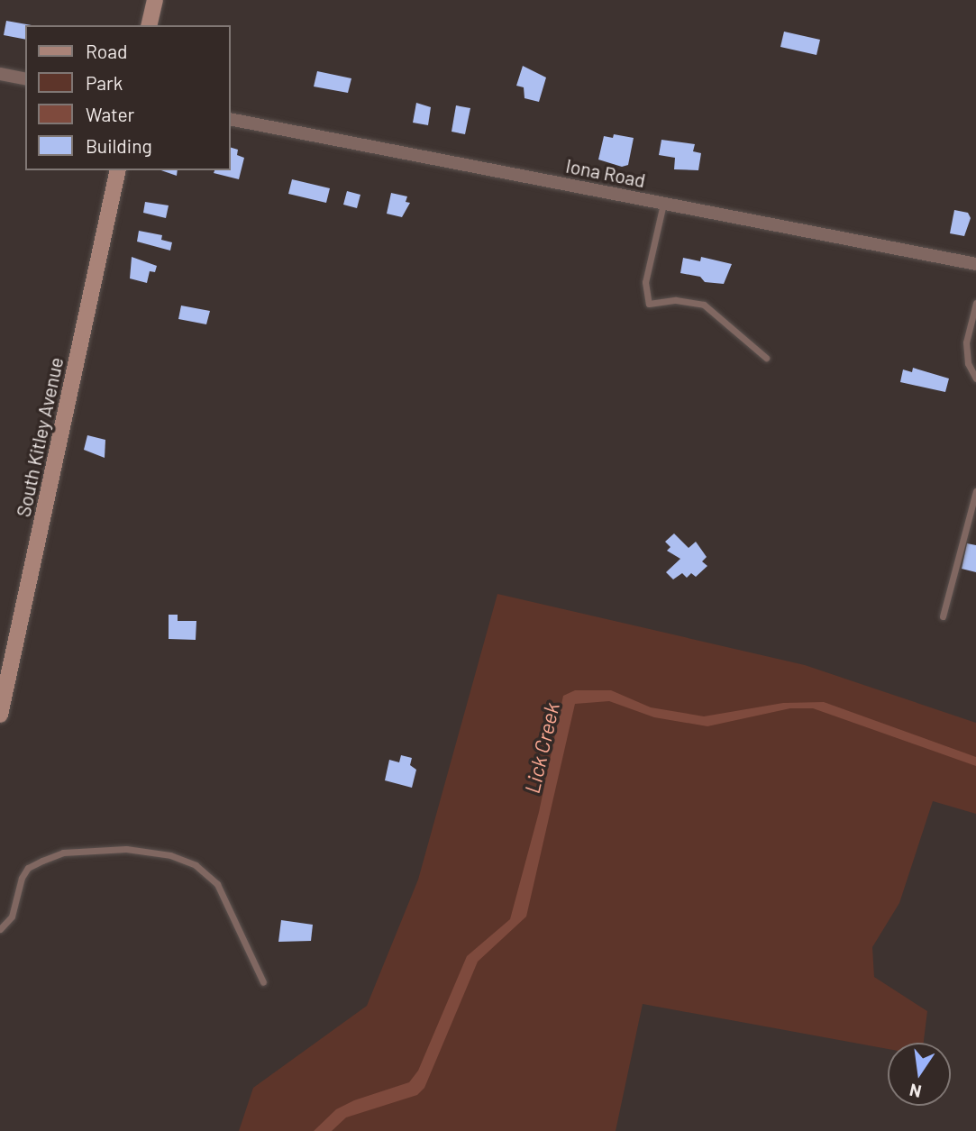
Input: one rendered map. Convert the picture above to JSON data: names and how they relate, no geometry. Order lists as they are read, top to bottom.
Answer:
{
  "streets": {
    "street": ["Iona Road", "South Kitley Avenue"]
  },
  "water": ["Lick Creek"],
  "legend": [
    "Road",
    "Park",
    "Water",
    "Building"
  ],
  "north": "bottom"
}
